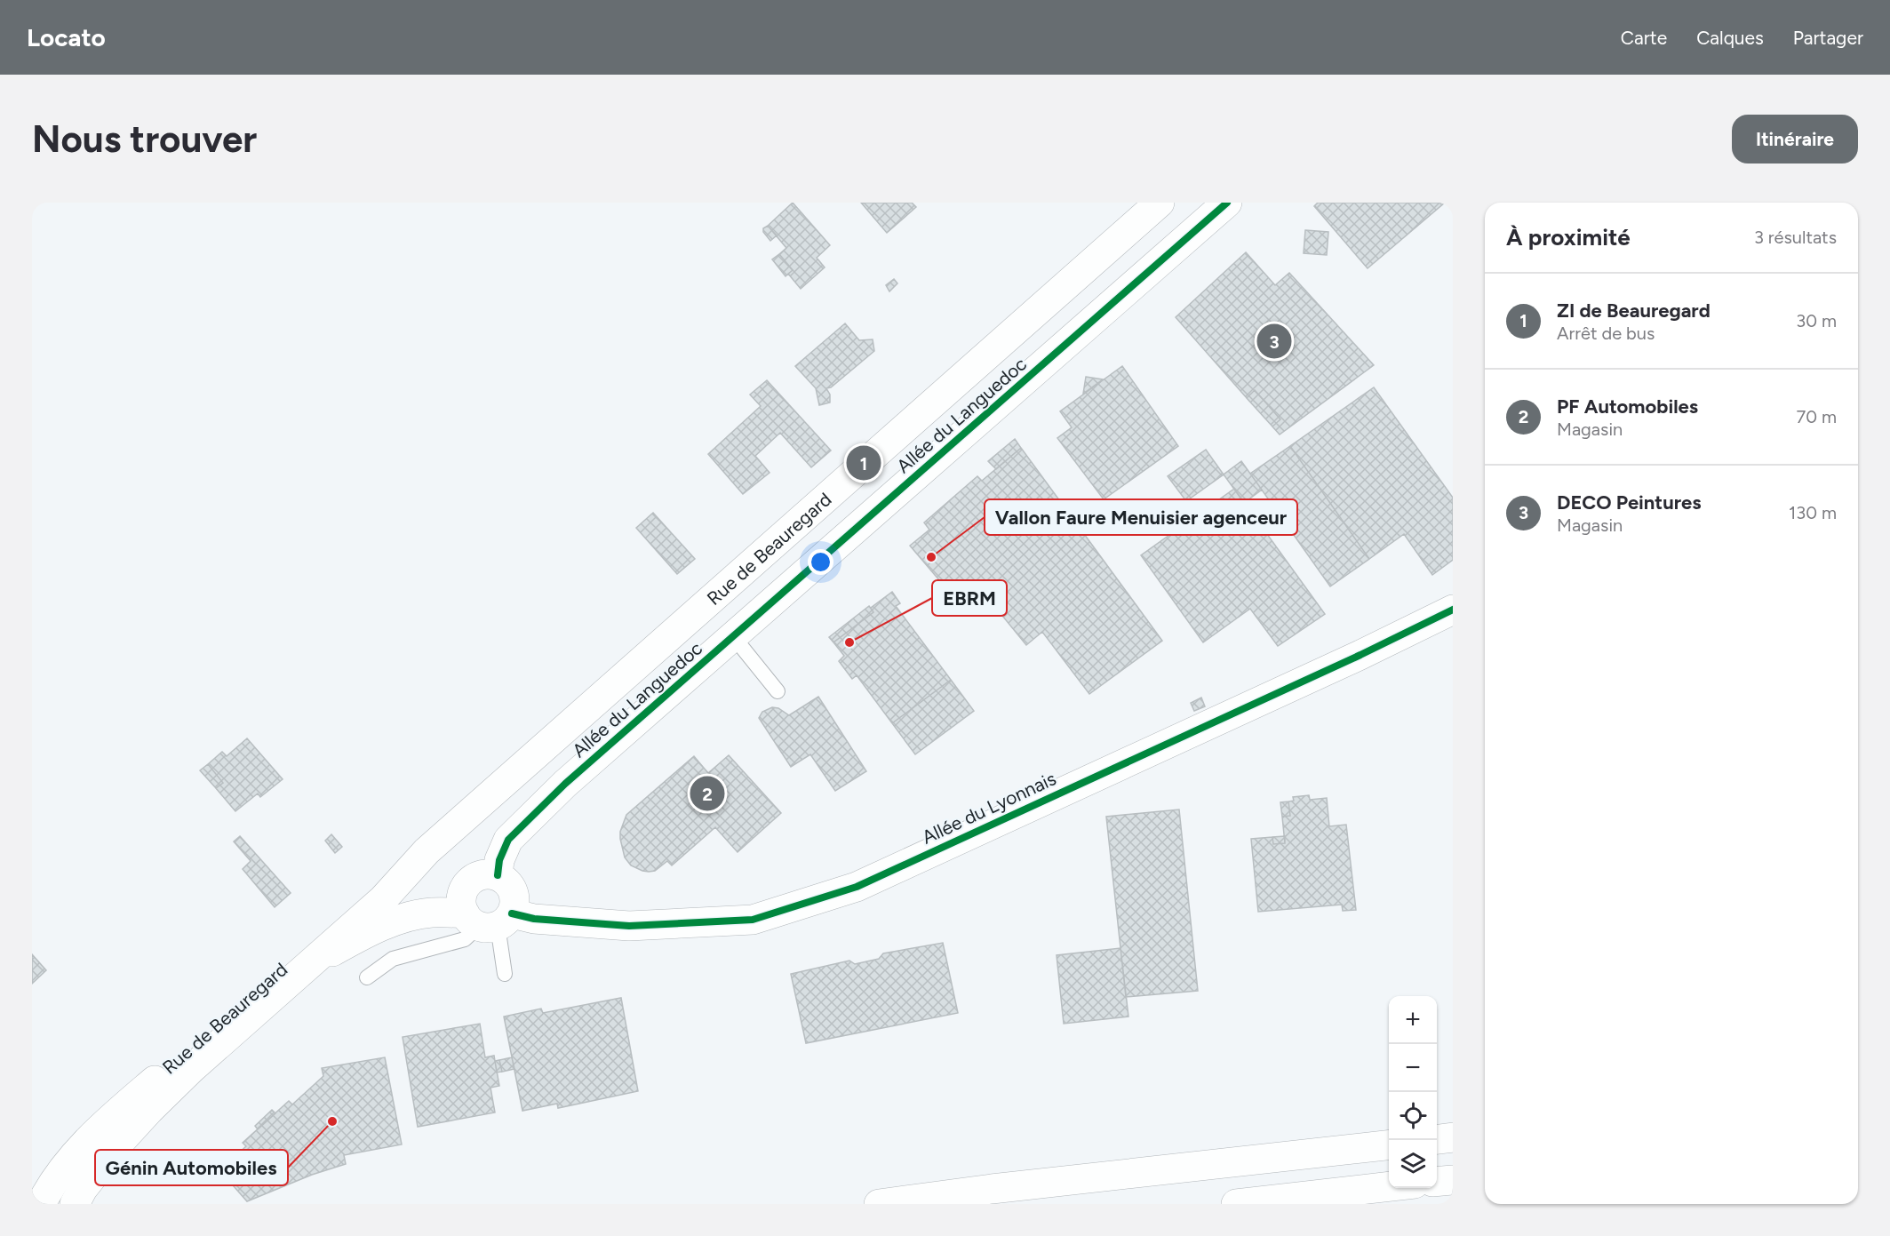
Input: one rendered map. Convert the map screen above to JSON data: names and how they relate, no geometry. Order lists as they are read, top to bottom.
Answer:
{
  "streets": {
    "main road": ["Allée du Languedoc", "Rue de Beauregard", "Allée du Lyonnais"]
  },
  "crossings": [
    ["Allée du Languedoc", "Allée du Lyonnais"],
    ["Rue de Beauregard", "Allée du Lyonnais"]
  ],
  "places": ["Vallon Faure Menuisier agenceur", "EBRM", "Génin Automobiles"],
  "page": {
    "header": "Locato",
    "nav": ["Carte", "Calques", "Partager"],
    "buttons": "Itinéraire",
    "title": "Nous trouver",
    "heading": ["À proximité", "3 résultats"],
    "list": [
      {
        "mark": "1",
        "name": "ZI de Beauregard",
        "note": "Arrêt de bus",
        "value": "30 m"
      },
      {
        "mark": "2",
        "name": "PF Automobiles",
        "note": "Magasin",
        "value": "70 m"
      },
      {
        "mark": "3",
        "name": "DECO Peintures",
        "note": "Magasin",
        "value": "130 m"
      }
    ],
    "pins": ["3", "1", "2"],
    "map_buttons": ["+", "−"]
  }
}
